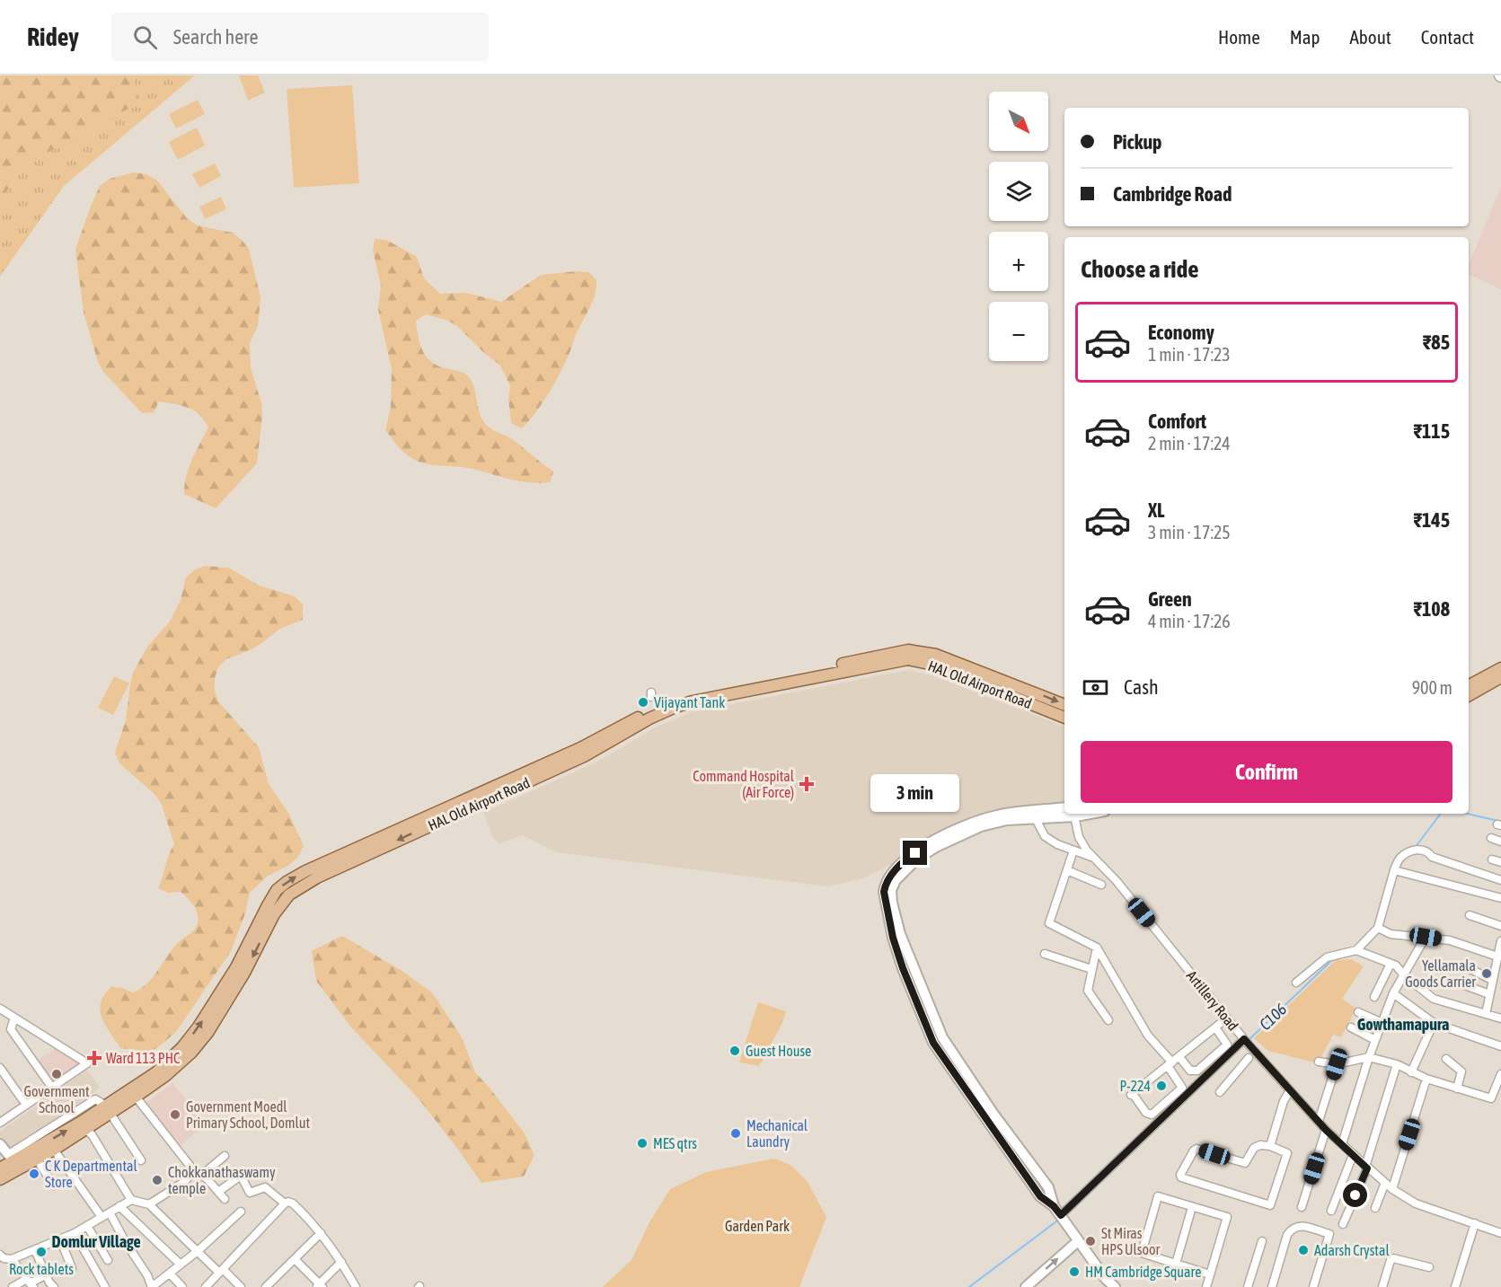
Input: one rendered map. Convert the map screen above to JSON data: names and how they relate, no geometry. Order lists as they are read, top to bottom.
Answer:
{
  "streets": {
    "main road": ["HAL Old Airport Road"],
    "street": ["Artillery Road"]
  },
  "districts": ["Gowthamapura", "Domlur Village"],
  "water": ["C106"],
  "parks": ["Garden Park"],
  "places": {
    "other": [
      "Vijayant Tank",
      "Yellamala Goods Carrier",
      "Guest House",
      "Government School",
      "P-224",
      "Government Moedl Primary School, Domlut",
      "Mechanical Laundry",
      "MES qtrs",
      "C K Departmental Store",
      "Chokkanathaswamy temple",
      "St Miras HPS Ulsoor",
      "Adarsh Crystal",
      "Rock tablets",
      "HM Cambridge Square"
    ],
    "health": ["Command Hospital (Air Force)", "Ward 113 PHC"]
  },
  "north": "bottom right",
  "page": {
    "header": "Ridey",
    "search": "Search here",
    "nav": [
      "Home",
      "Map",
      "About",
      "Contact"
    ],
    "map_buttons": ["+", "−"],
    "banner": ["Pickup", "Cambridge Road"],
    "heading": "Choose a ride",
    "list": [
      {
        "name": "Economy",
        "note": "1 min · 17:23",
        "value": "₹85"
      },
      {
        "name": "Comfort",
        "note": "2 min · 17:24",
        "value": "₹115"
      },
      {
        "name": "XL",
        "note": "3 min · 17:25",
        "value": "₹145"
      },
      {
        "name": "Green",
        "note": "4 min · 17:26",
        "value": "₹108"
      }
    ],
    "pay": ["Cash", "900 m"],
    "buttons": "Confirm",
    "bubble": "3 min"
  }
}
